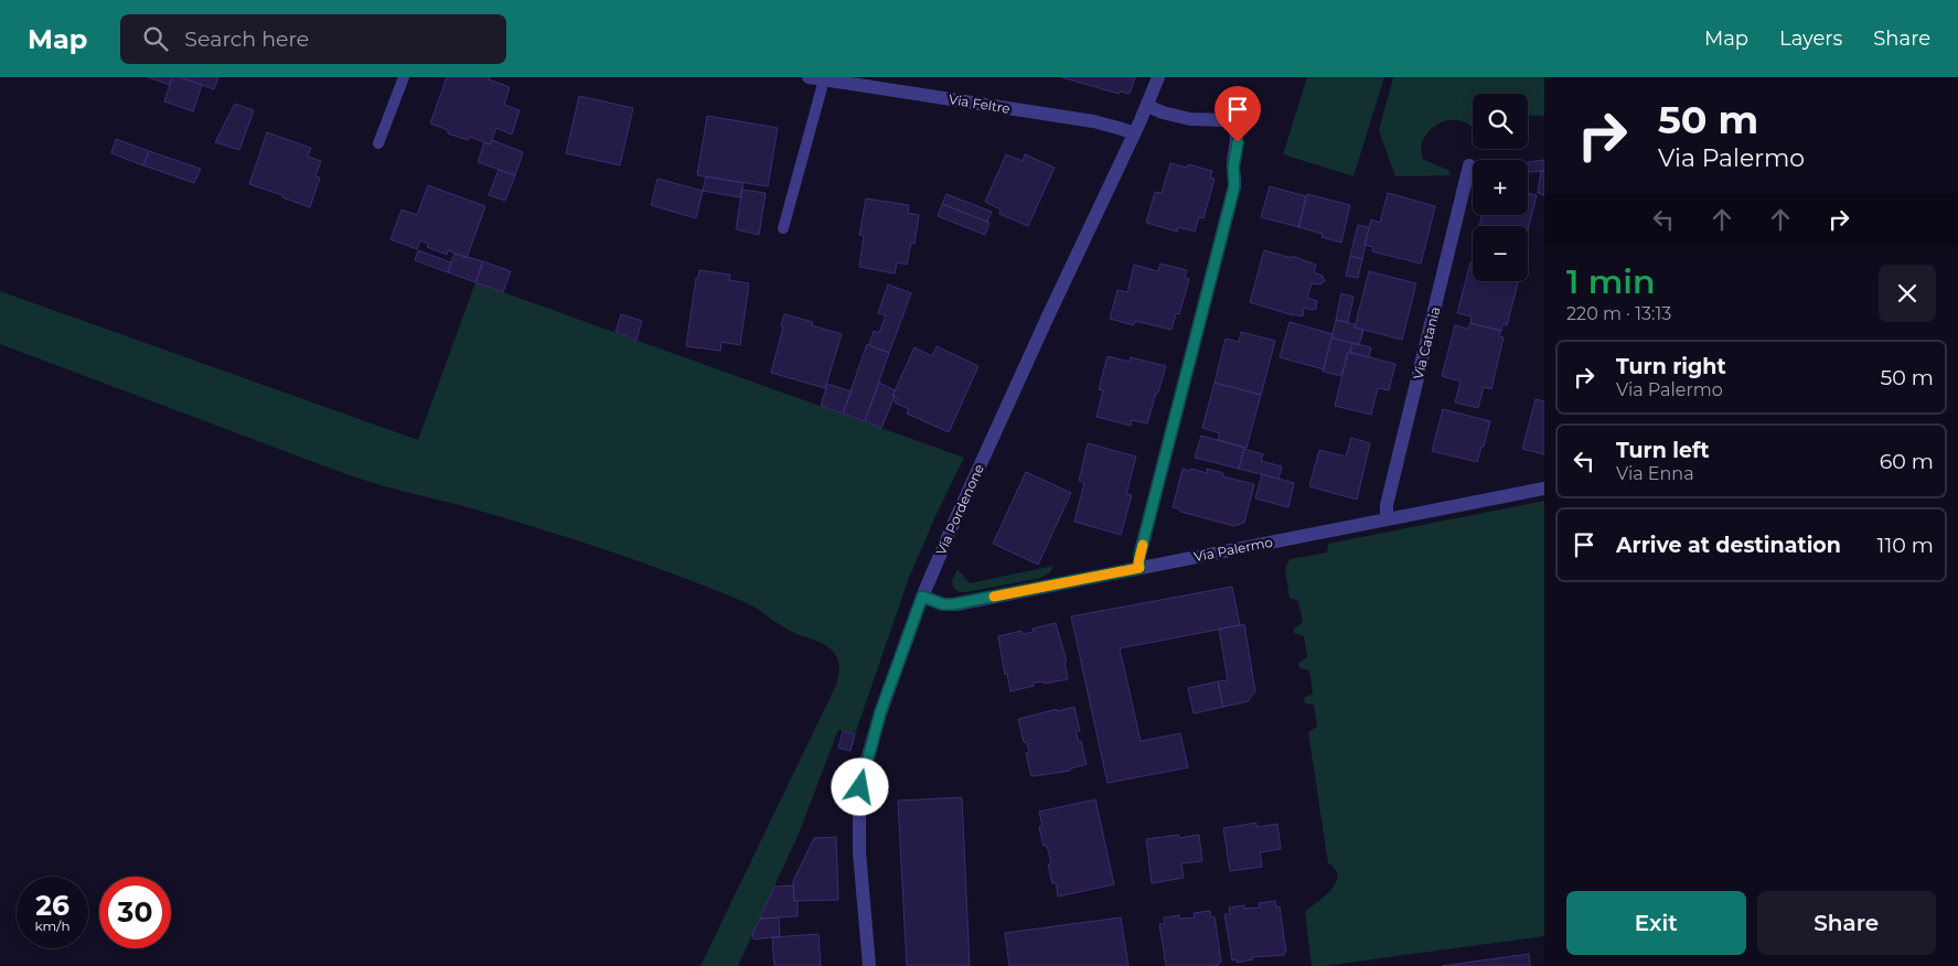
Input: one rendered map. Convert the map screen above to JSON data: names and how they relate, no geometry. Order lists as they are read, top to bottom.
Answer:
{
  "streets": {
    "street": [
      "Via Feltre",
      "Via Catania",
      "Via Pordenone",
      "Via Palermo"
    ]
  },
  "crossings": [
    ["Via Feltre", "Via Pordenone"],
    ["Via Catania", "Via Palermo"],
    ["Via Pordenone", "Via Palermo"]
  ],
  "page": {
    "header": "Map",
    "search": "Search here",
    "nav": ["Map", "Layers", "Share"],
    "turn": ["50 m", "Via Palermo"],
    "map_buttons": ["+", "−"],
    "heading": ["1 min", "220 m · 13:13"],
    "list": [
      {
        "name": "Turn right",
        "note": "Via Palermo",
        "value": "50 m"
      },
      {
        "name": "Turn left",
        "note": "Via Enna",
        "value": "60 m"
      },
      {
        "name": "Arrive at destination",
        "value": "110 m"
      }
    ],
    "speed": "26 km/h",
    "limit": "30",
    "buttons": ["Exit", "Share"]
  }
}
